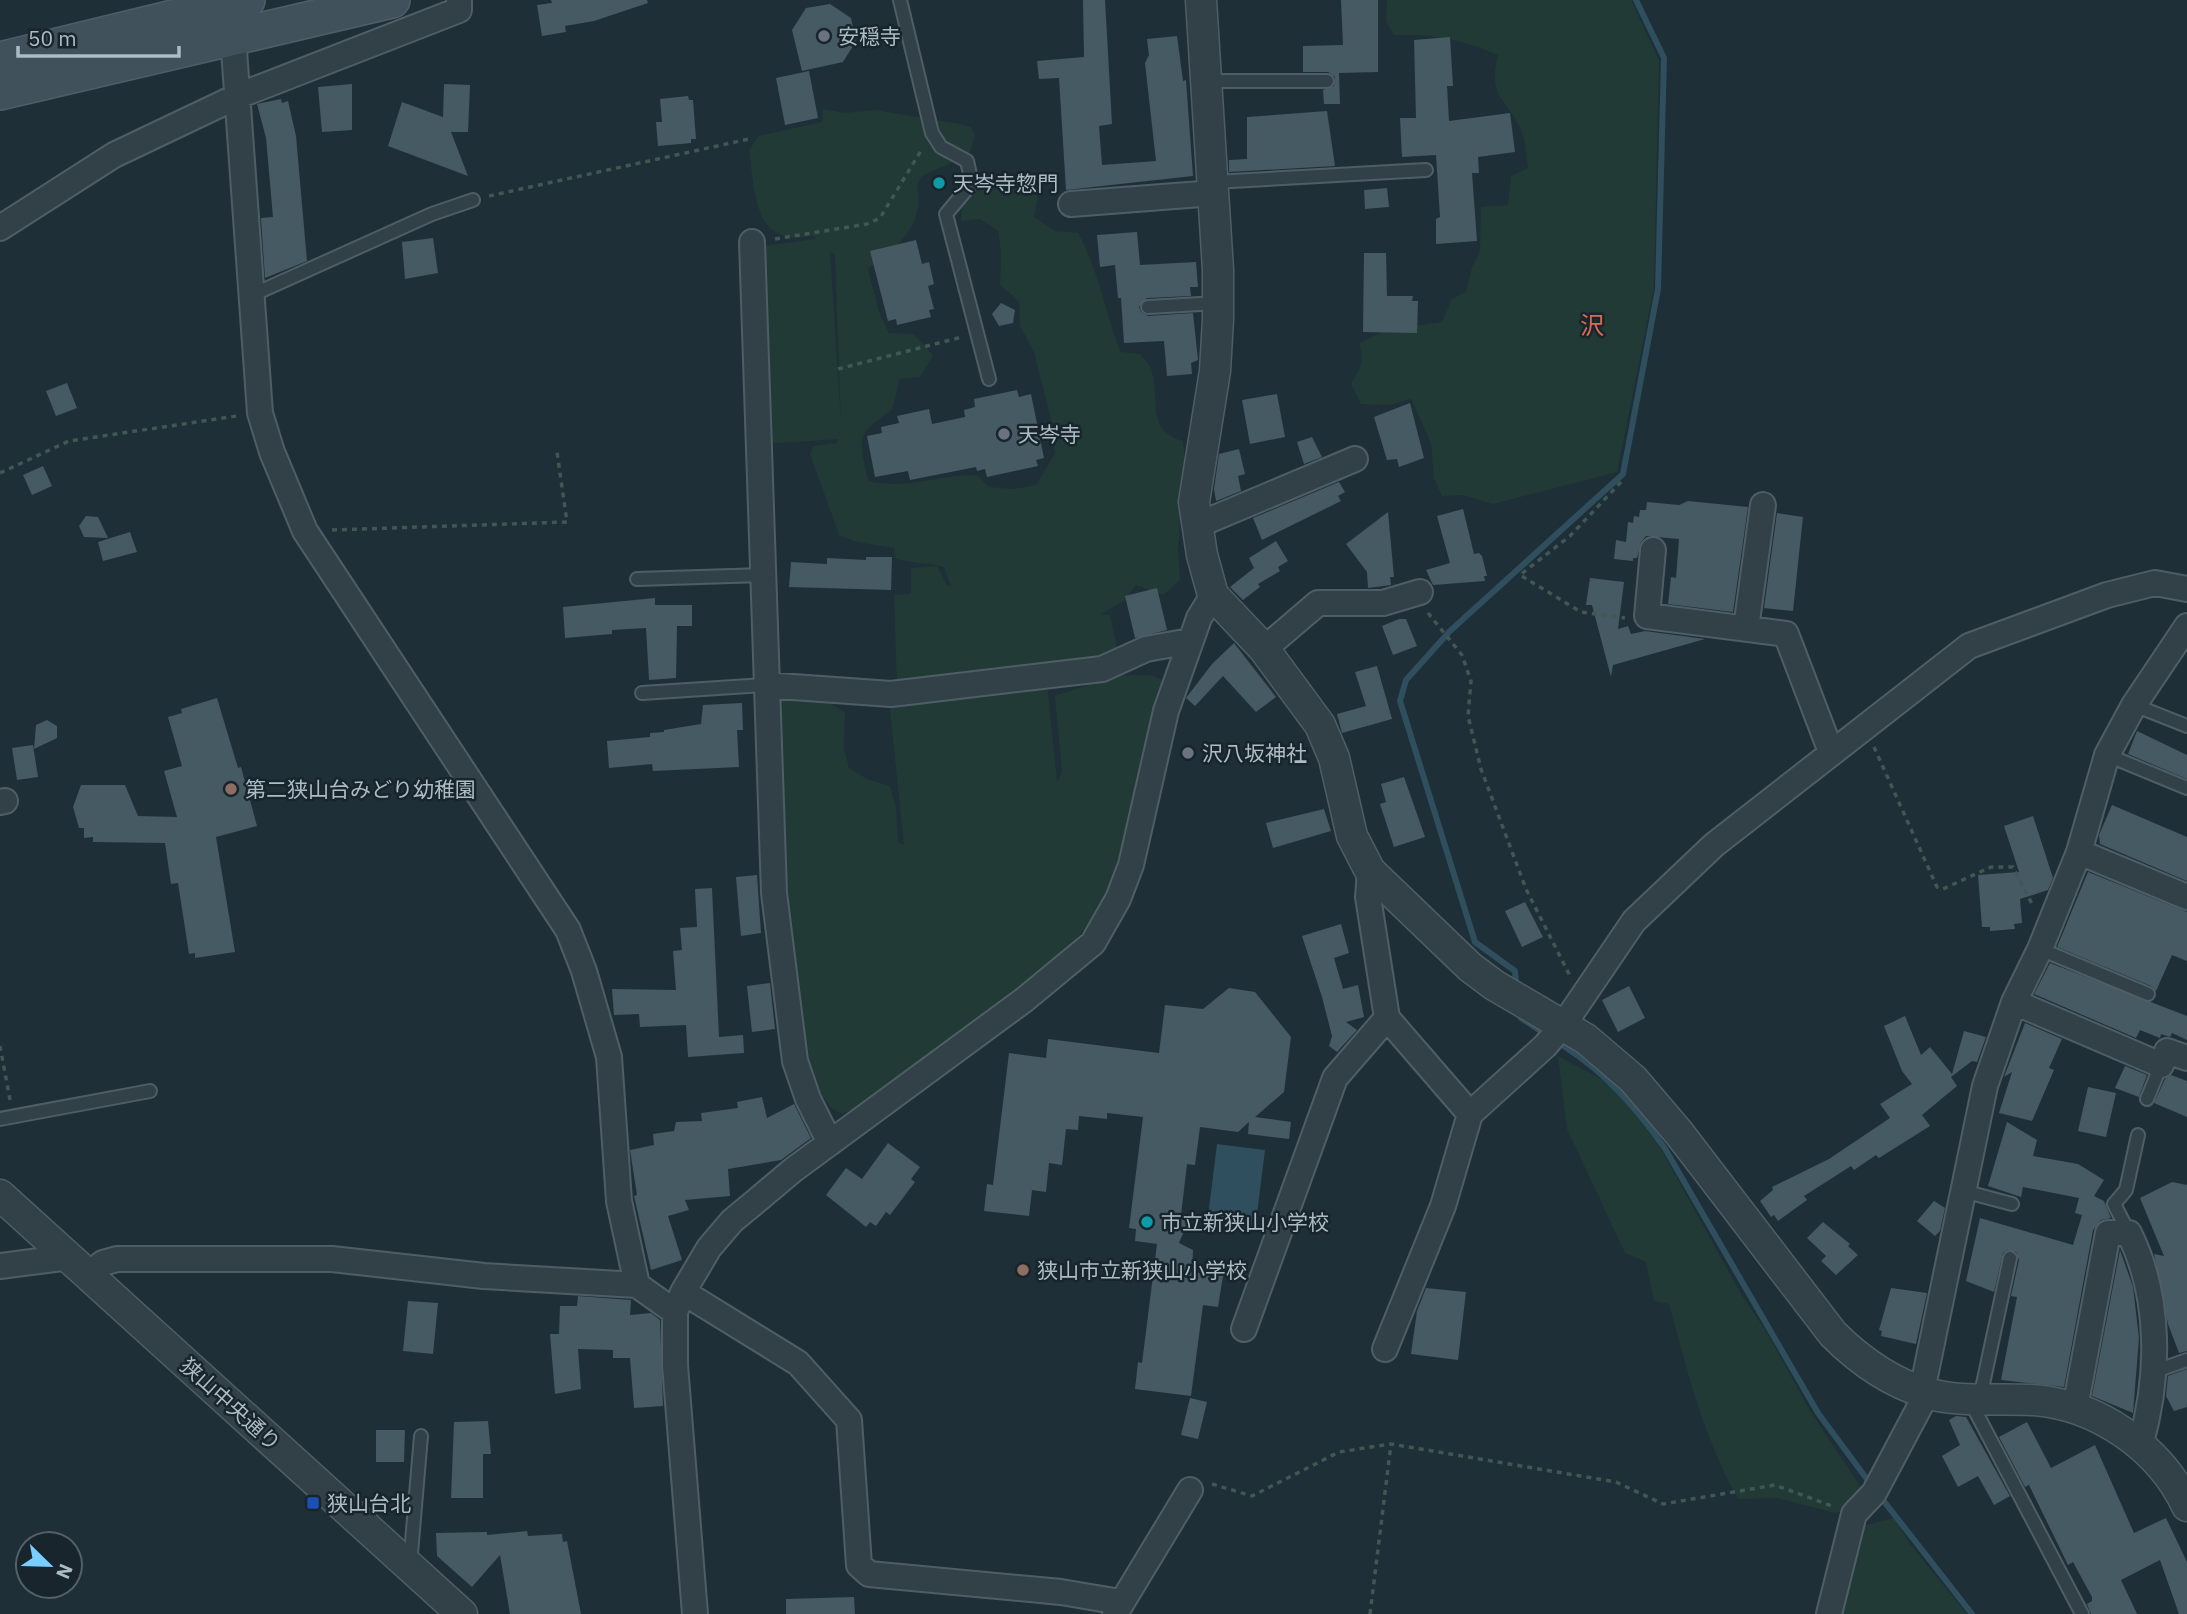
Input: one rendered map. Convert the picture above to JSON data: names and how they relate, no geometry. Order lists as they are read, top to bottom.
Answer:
{
  "streets": {
    "street": ["狭山中央通り"]
  },
  "districts": ["沢"],
  "places": {
    "other": [
      "安穏寺",
      "天岑寺惣門",
      "天岑寺",
      "沢八坂神社",
      "第二狭山台みどり幼稚園",
      "市立新狭山小学校",
      "狭山市立新狭山小学校"
    ],
    "transit": ["狭山台北"]
  },
  "scale_bar": "50 m",
  "north": "bottom right"
}
